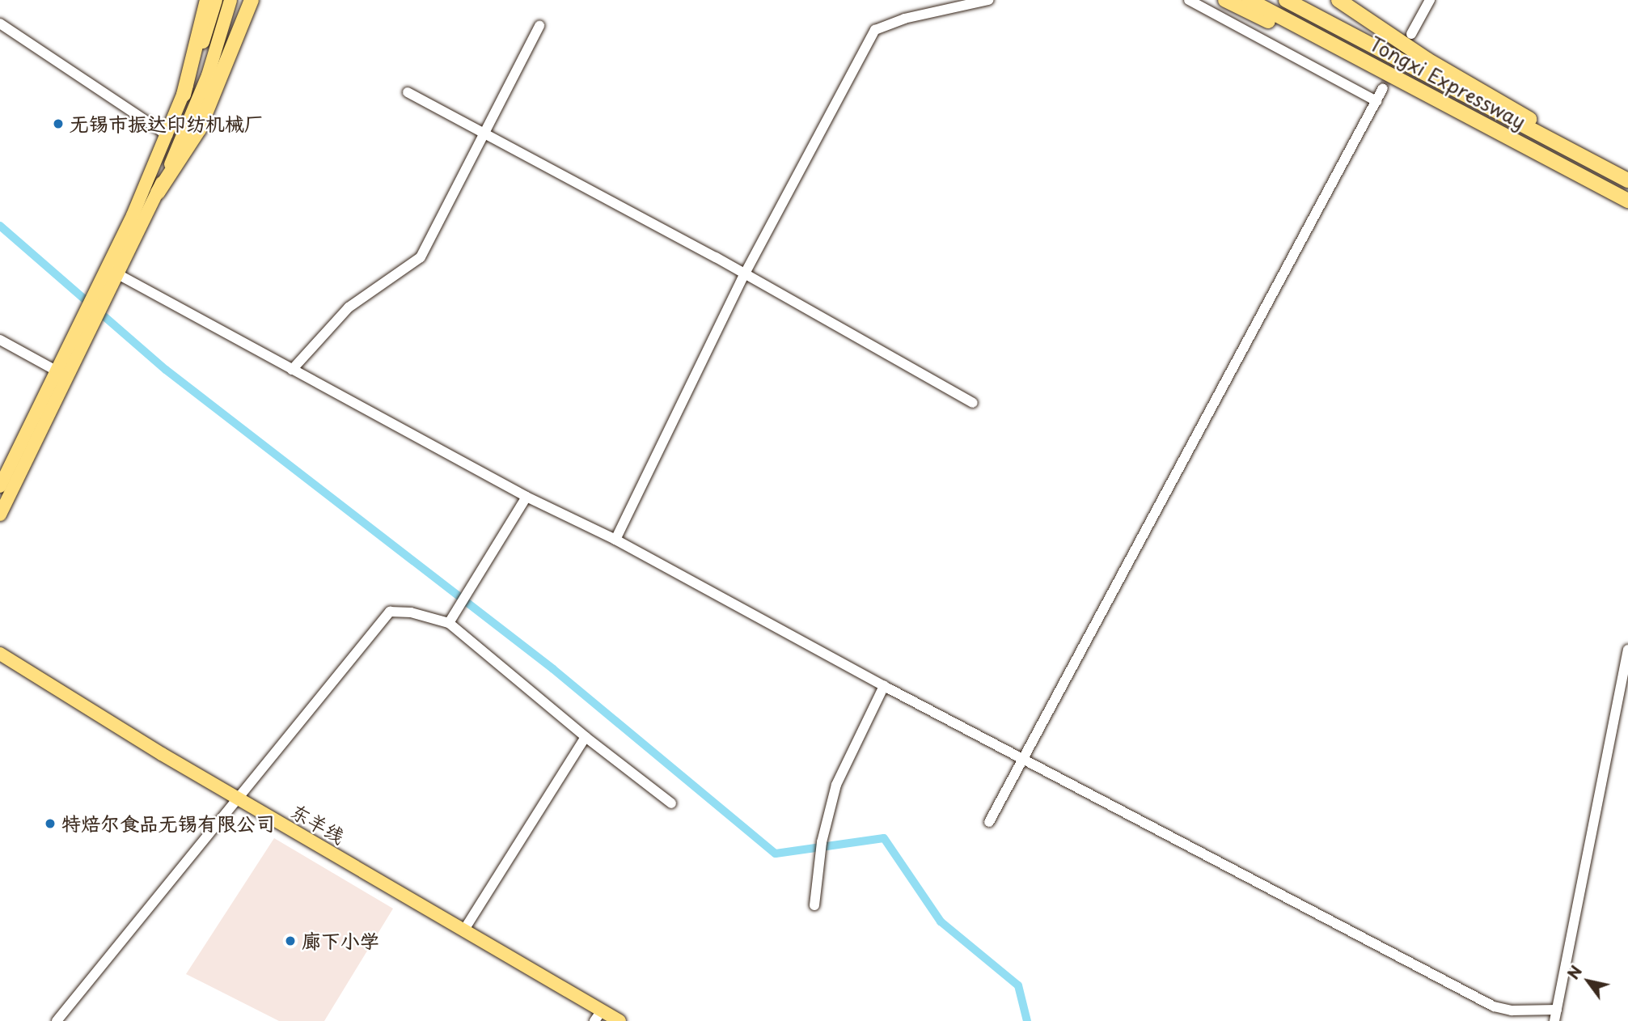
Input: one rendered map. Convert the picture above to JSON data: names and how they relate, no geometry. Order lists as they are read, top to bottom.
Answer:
{
  "streets": {
    "highway": ["Tongxi Expressway"],
    "main road": ["东羊线"]
  },
  "places": ["无锡市振达印纺机械厂", "特焙尔食品无锡有限公司", "廊下小学"],
  "north": "top left"
}
